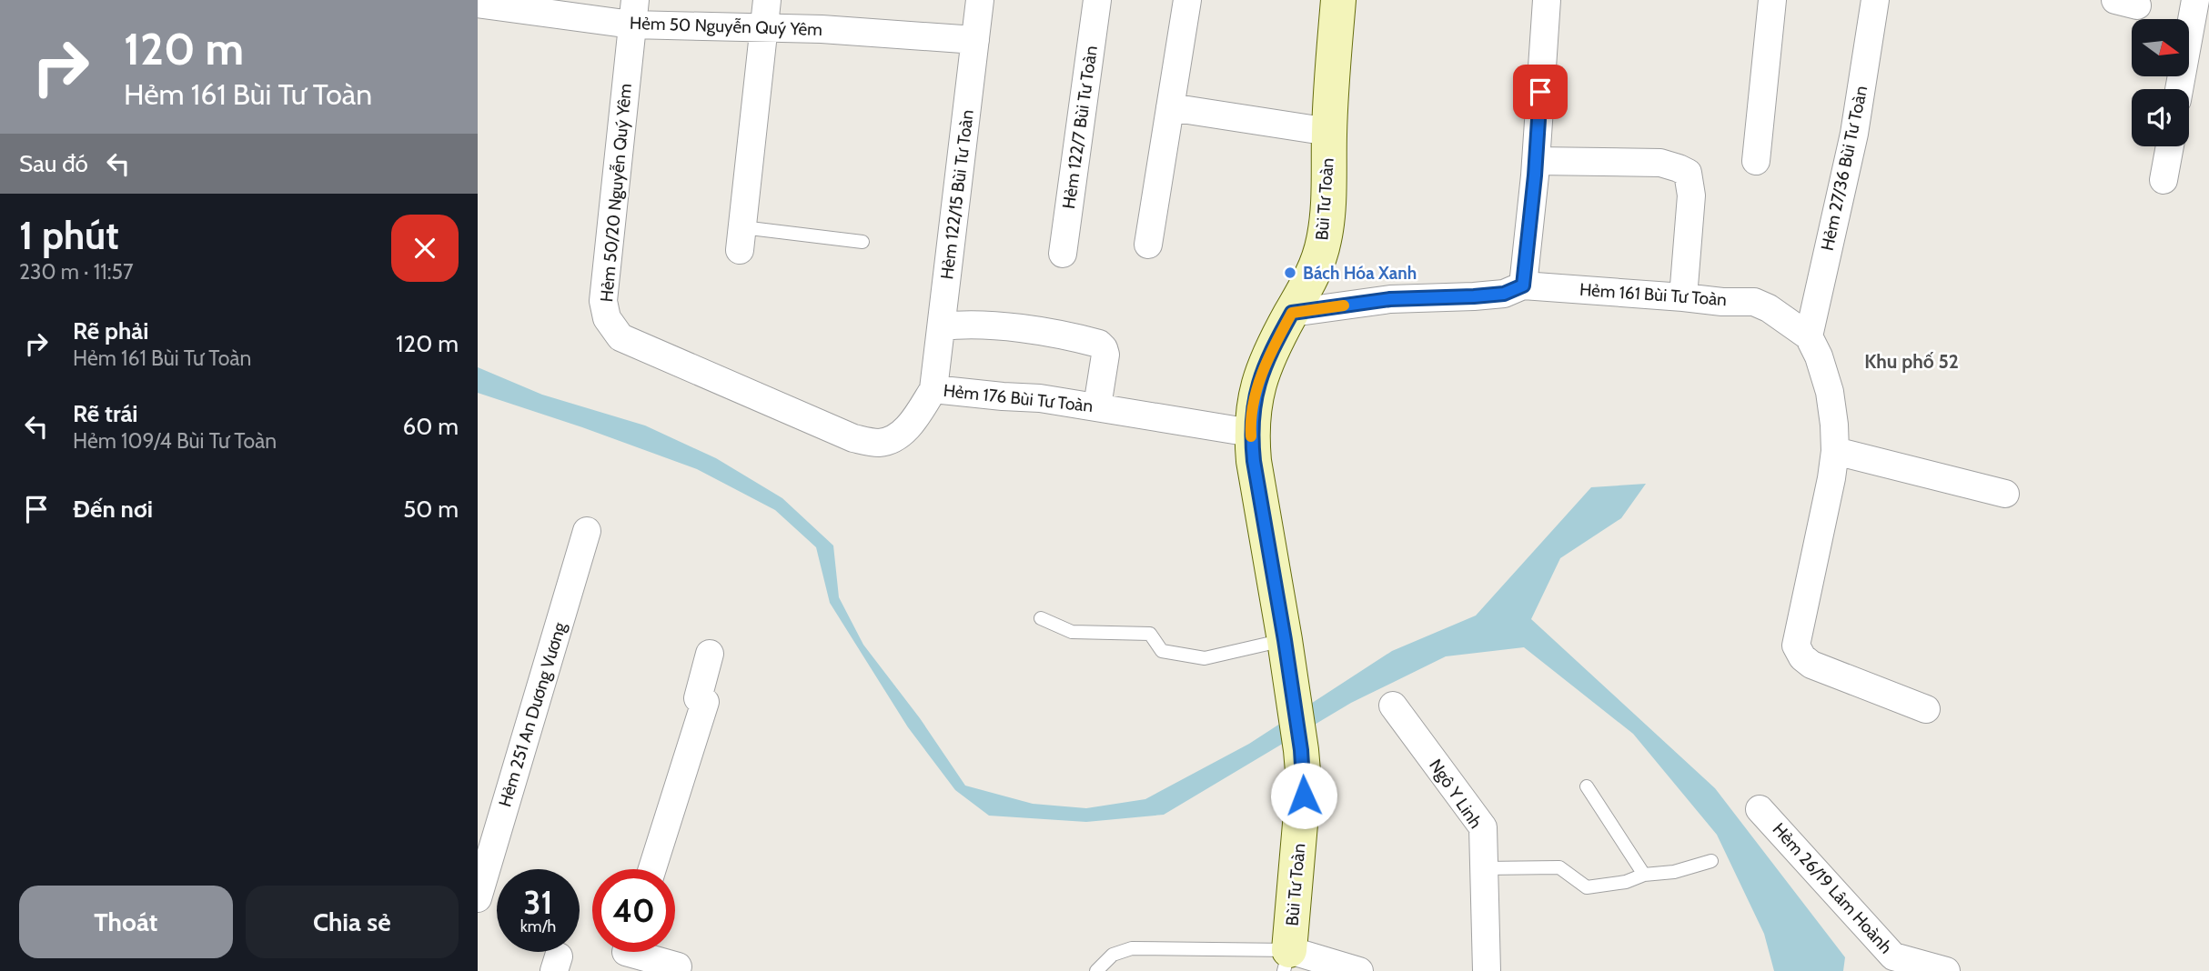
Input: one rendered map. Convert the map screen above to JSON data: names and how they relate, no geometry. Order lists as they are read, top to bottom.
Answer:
{
  "streets": {
    "street": [
      "Hẻm 50 Nguyễn Quý Yêm",
      "Hẻm 122/7 Bùi Tư Toàn",
      "Hẻm 27/36 Bùi Tư Toàn",
      "Hẻm 50/20 Nguyễn Quý Yêm",
      "Hẻm 122/15 Bùi Tư Toàn",
      "Bùi Tư Toàn",
      "Hẻm 161 Bùi Tư Toàn",
      "Hẻm 176 Bùi Tư Toàn",
      "Hẻm 251 An Dương Vương",
      "Ngô Y Linh",
      "Hẻm 26/19 Lâm Hoành"
    ]
  },
  "crossings": [
    ["Hẻm 50 Nguyễn Quý Yêm", "Hẻm 50/20 Nguyễn Quý Yêm"],
    ["Hẻm 50 Nguyễn Quý Yêm", "Hẻm 122/15 Bùi Tư Toàn"],
    ["Hẻm 27/36 Bùi Tư Toàn", "Hẻm 161 Bùi Tư Toàn"],
    ["Hẻm 50/20 Nguyễn Quý Yêm", "Hẻm 176 Bùi Tư Toàn"],
    ["Hẻm 122/15 Bùi Tư Toàn", "Hẻm 176 Bùi Tư Toàn"],
    ["Bùi Tư Toàn", "Hẻm 161 Bùi Tư Toàn"],
    ["Bùi Tư Toàn", "Hẻm 176 Bùi Tư Toàn"]
  ],
  "districts": ["Khu phố 52"],
  "places": ["Bách Hóa Xanh"],
  "north": "right",
  "page": {
    "turn": ["120 m", "Hẻm 161 Bùi Tư Toàn"],
    "then": "Sau đó",
    "heading": ["1 phút", "230 m · 11:57"],
    "list": [
      {
        "name": "Rẽ phải",
        "note": "Hẻm 161 Bùi Tư Toàn",
        "value": "120 m"
      },
      {
        "name": "Rẽ trái",
        "note": "Hẻm 109/4 Bùi Tư Toàn",
        "value": "60 m"
      },
      {
        "name": "Đến nơi",
        "value": "50 m"
      }
    ],
    "speed": "31 km/h",
    "limit": "40",
    "buttons": ["Thoát", "Chia sẻ"]
  }
}
